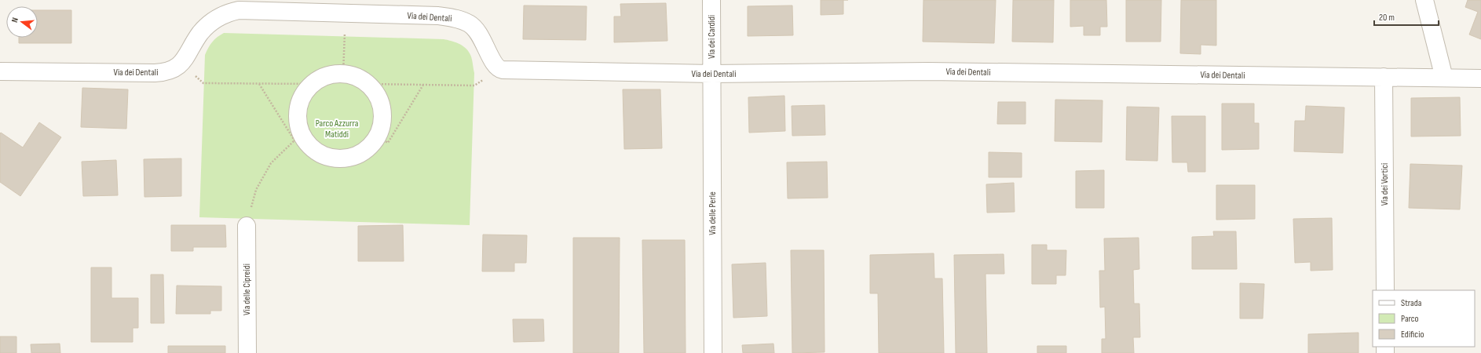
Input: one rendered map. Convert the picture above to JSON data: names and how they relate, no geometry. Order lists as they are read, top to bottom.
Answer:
{
  "streets": {
    "street": [
      "Via dei Dentali",
      "Via dei Cardidi",
      "Via dei Vortici",
      "Via delle Perle",
      "Via delle Cipreidi"
    ]
  },
  "crossings": [
    ["Via dei Dentali", "Via dei Cardidi"],
    ["Via dei Dentali", "Via dei Vortici"],
    ["Via dei Dentali", "Via delle Perle"],
    ["Via dei Cardidi", "Via delle Perle"]
  ],
  "parks": ["Parco Azzurra Matiddi"],
  "legend": ["Strada", "Parco", "Edificio"],
  "scale_bar": "20 m",
  "north": "left"
}
